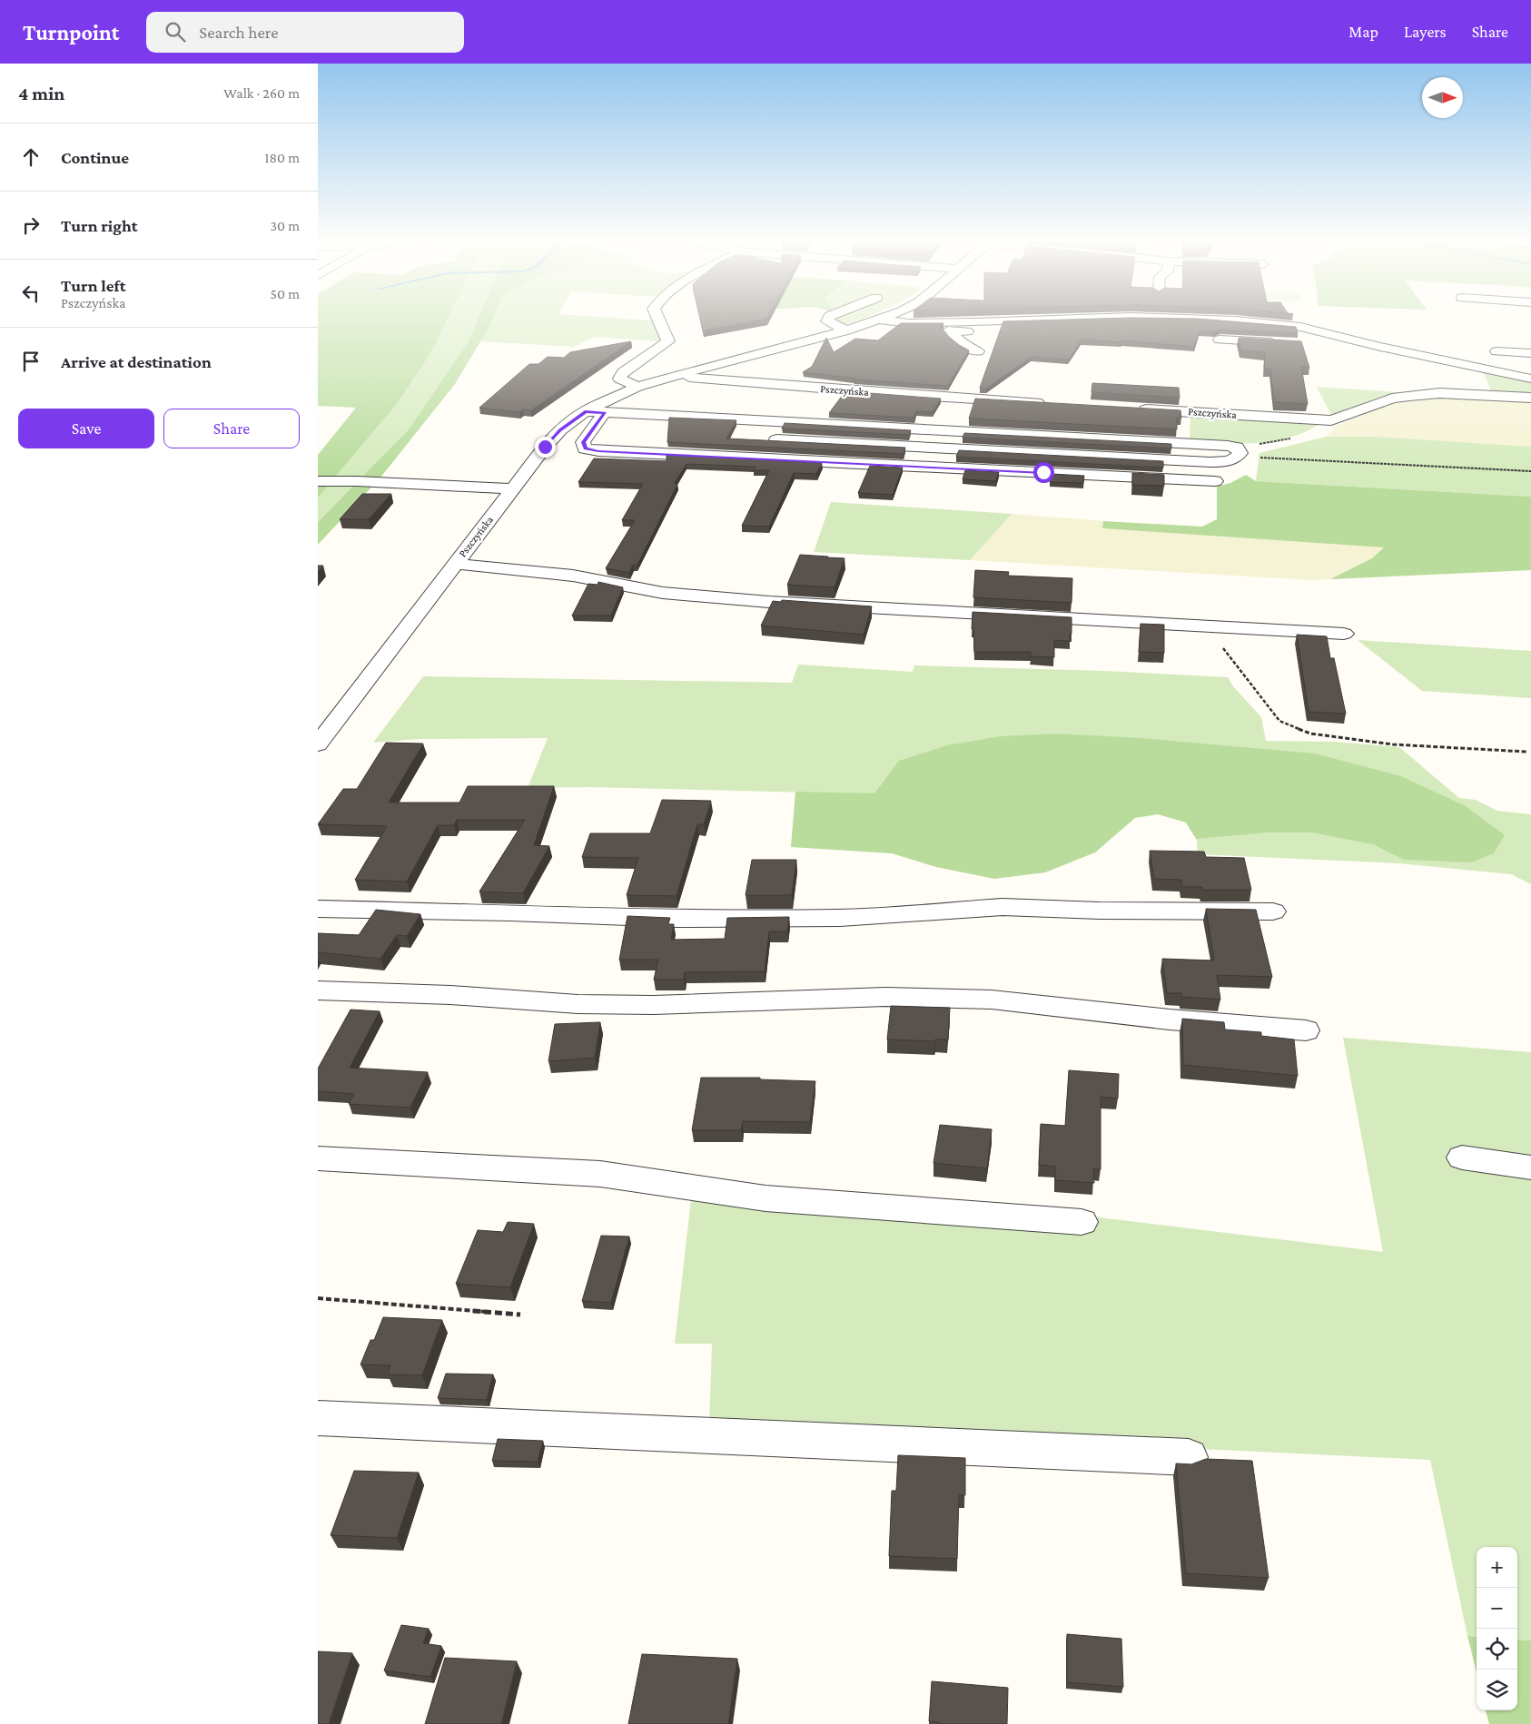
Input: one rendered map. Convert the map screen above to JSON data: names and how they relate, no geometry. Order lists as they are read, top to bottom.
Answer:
{
  "streets": {
    "street": ["Pszczyńska"]
  },
  "north": "right",
  "page": {
    "header": "Turnpoint",
    "search": "Search here",
    "nav": ["Map", "Layers", "Share"],
    "heading": ["4 min", "Walk · 260 m"],
    "list": [
      ["Continue", "180 m"],
      ["Turn right", "30 m"],
      ["Turn left", "Pszczyńska", "50 m"],
      "Arrive at destination"
    ],
    "buttons": ["Save", "Share"],
    "map_buttons": ["+", "−"]
  }
}
